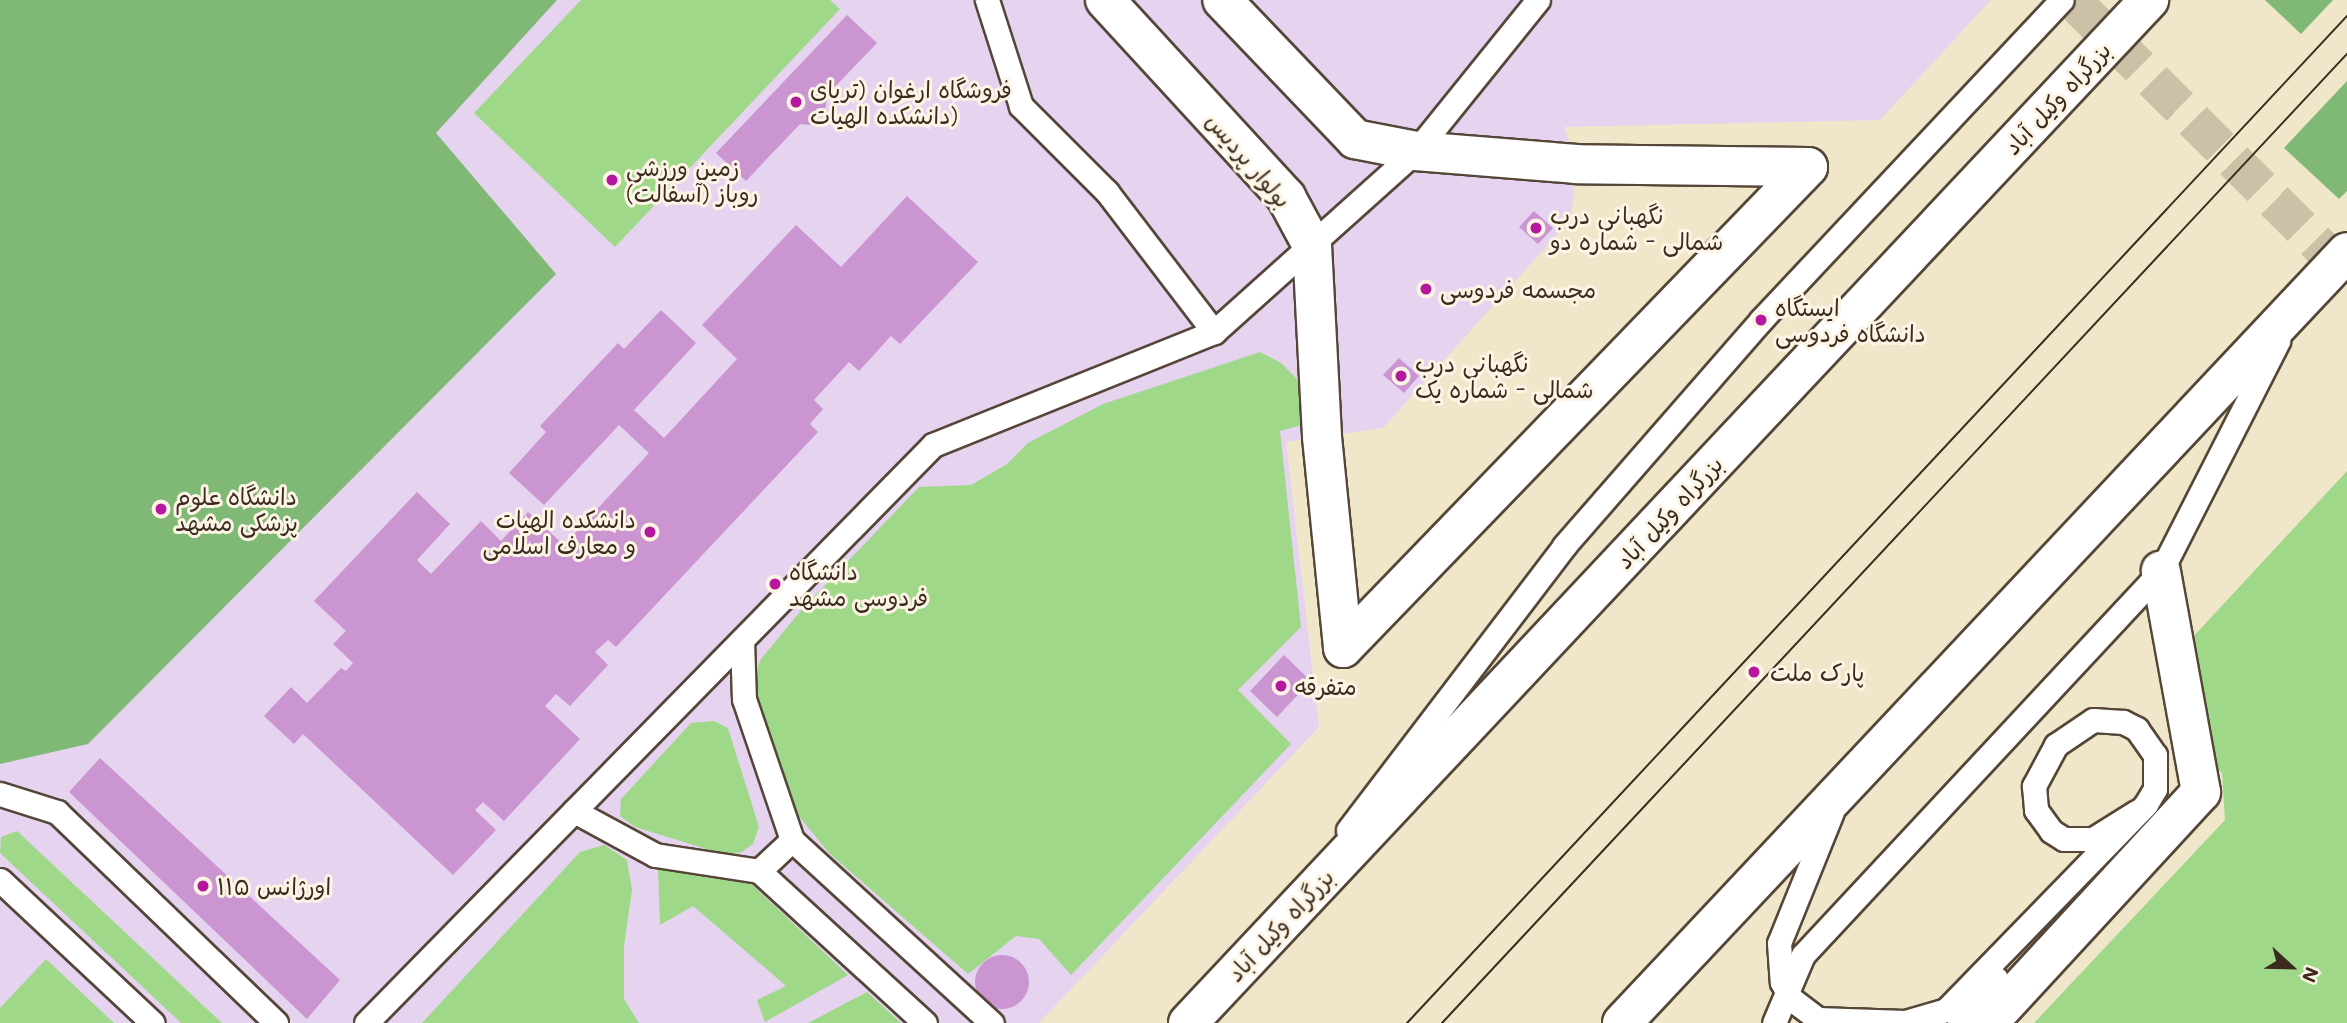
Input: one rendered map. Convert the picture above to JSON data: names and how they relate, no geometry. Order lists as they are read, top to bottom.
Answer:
{
  "streets": {
    "main road": ["بزرگراه وکیل آباد", "بولوار پردیس"]
  },
  "places": [
    "فروشگاه ارغوان (تریای دانشکده الهیات)",
    "زمین ورزشی روباز (آسفالت)",
    "نگهبانی درب شمالی - شماره دو",
    "مجسمه فردوسی",
    "ایستگاه دانشگاه فردوسی",
    "نگهبانی درب شمالی - شماره یک",
    "دانشگاه علوم پزشکی مشهد",
    "دانشکده الهیات و معارف اسلامی",
    "دانشگاه فردوسی مشهد",
    "پارک ملت",
    "متفرقه",
    "اورژانس ۱۱۵"
  ],
  "north": "right"
}
